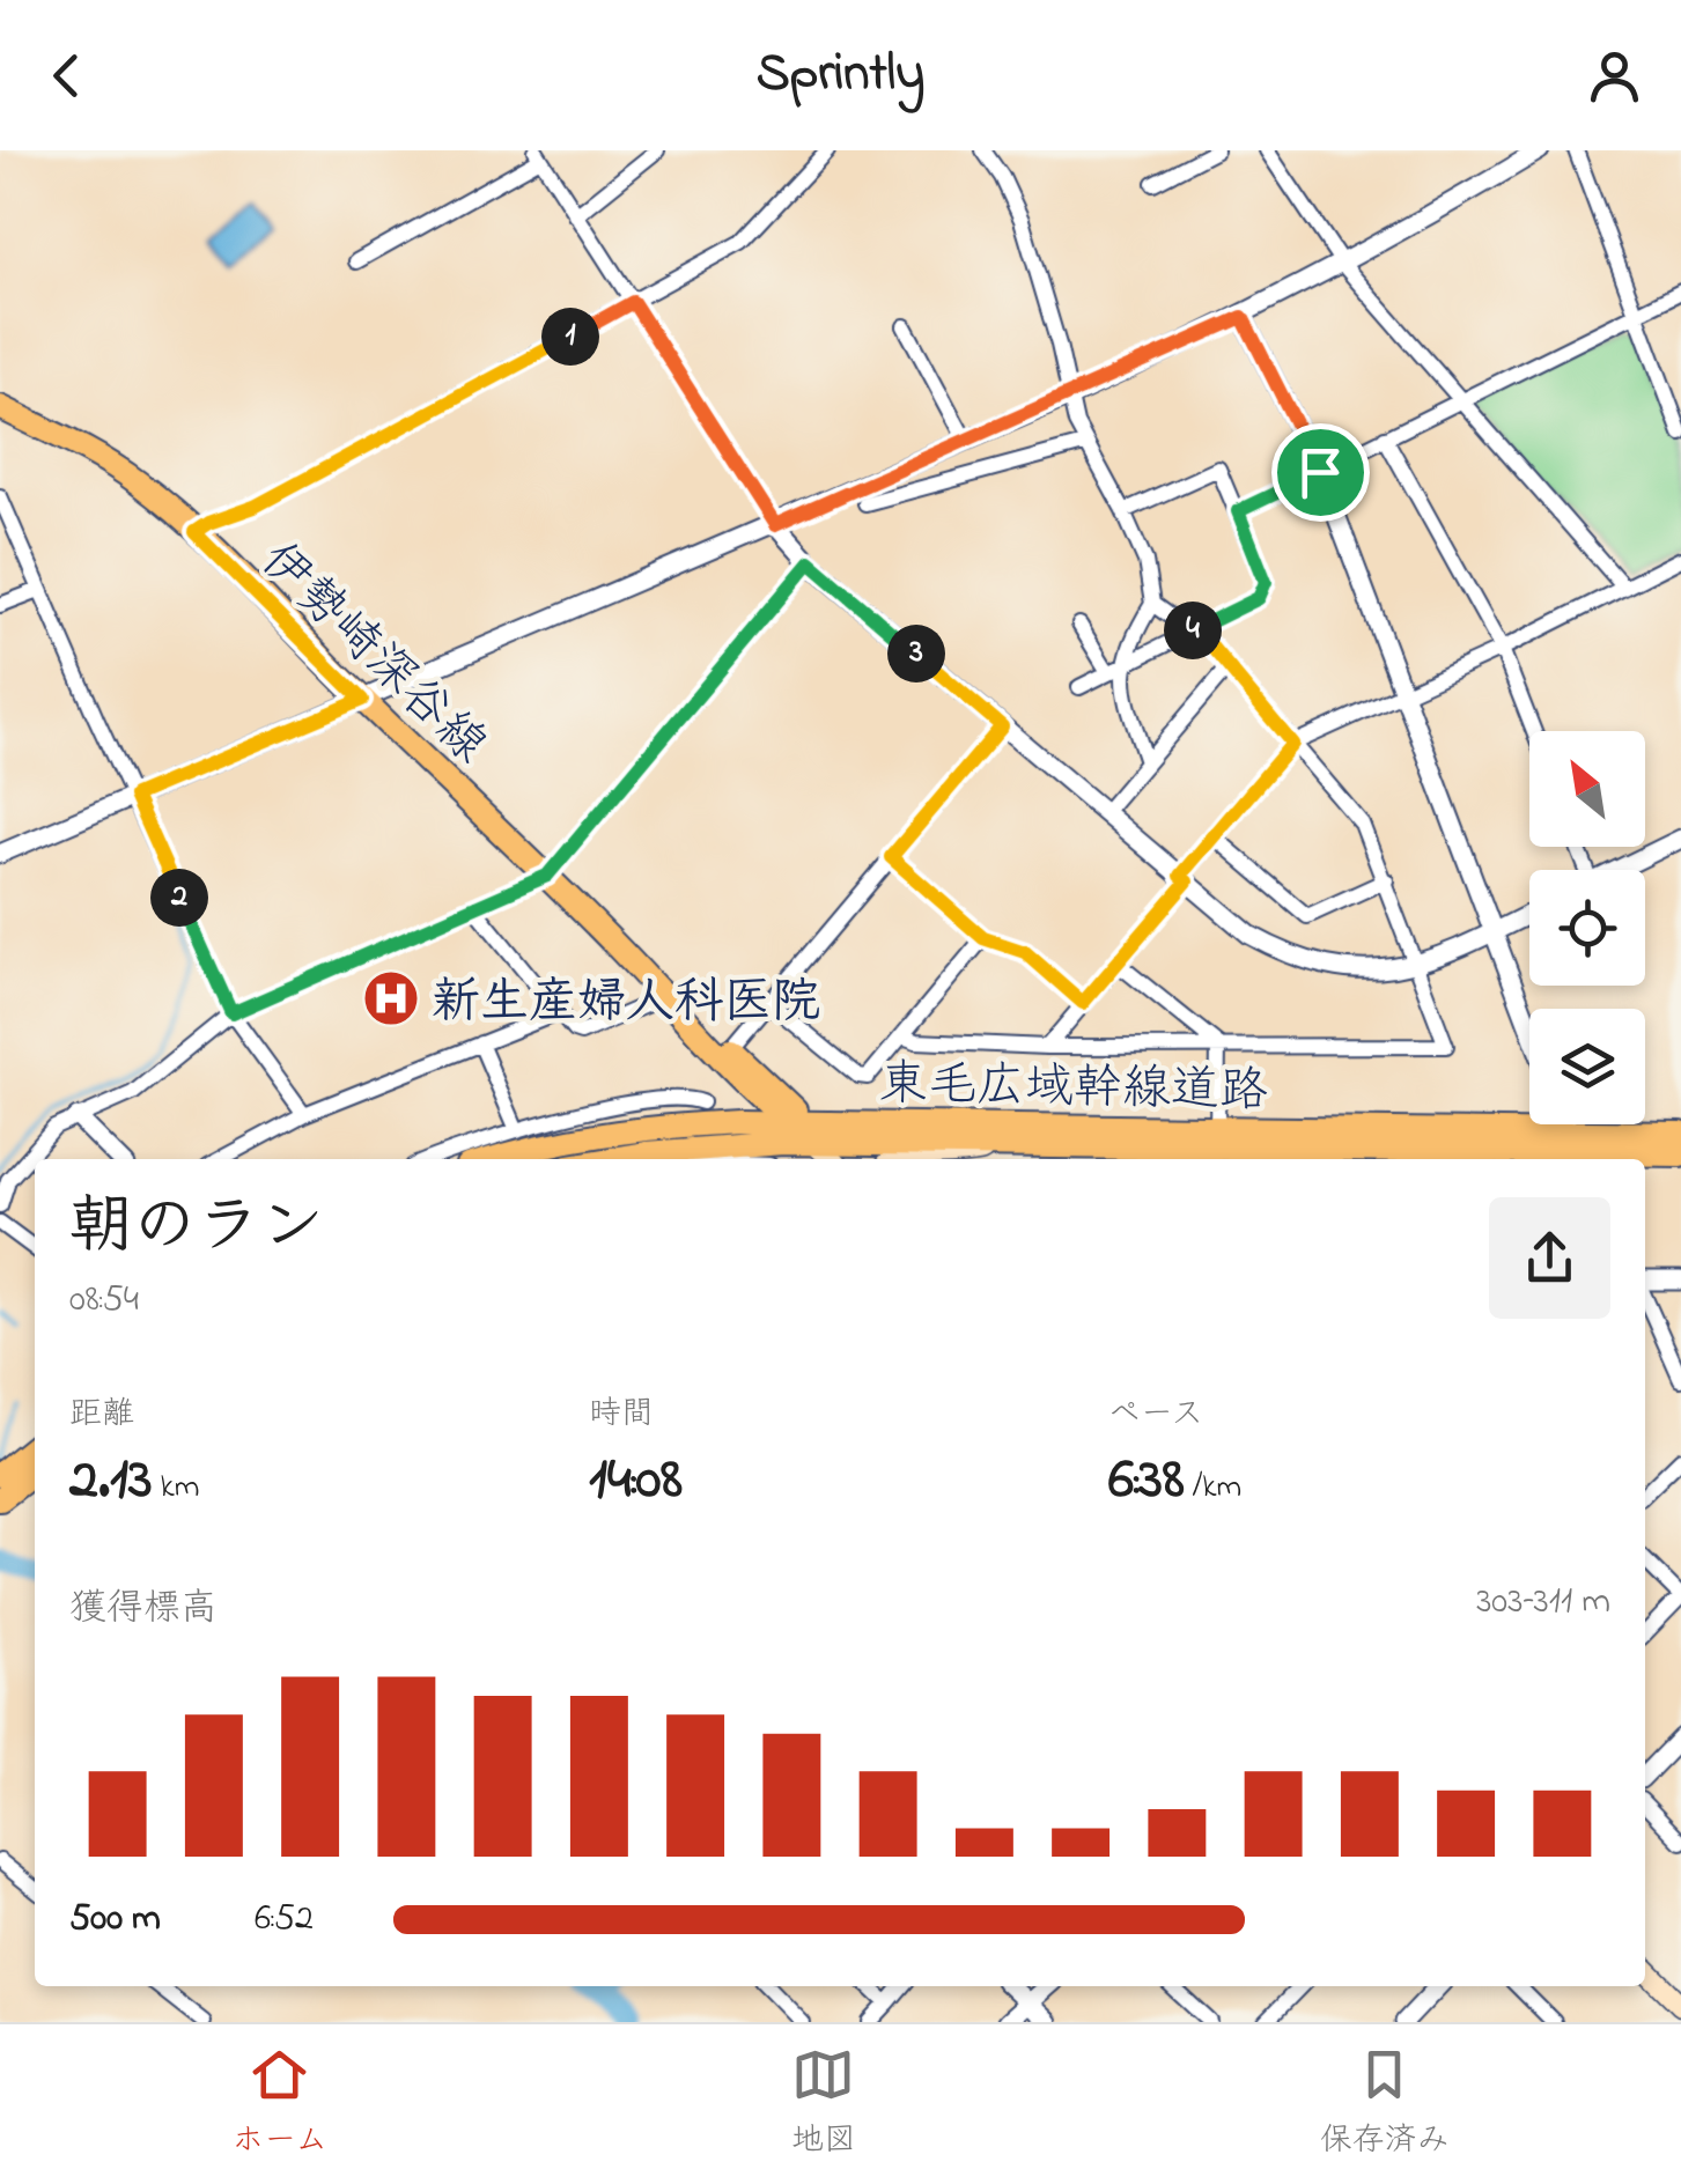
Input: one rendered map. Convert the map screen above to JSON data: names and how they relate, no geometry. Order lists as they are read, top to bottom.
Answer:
{
  "streets": {
    "main road": ["伊勢崎深谷線", "東毛広域幹線道路"]
  },
  "crossings": [
    ["伊勢崎深谷線", "東毛広域幹線道路"]
  ],
  "places": {
    "hospital": ["新生産婦人科医院"]
  },
  "north": "top left",
  "page": {
    "header": "Sprintly",
    "pins": [
      "1",
      "4",
      "3",
      "2"
    ],
    "heading": ["朝のラン", "08:54"],
    "stats": [
      ["距離", "2.13 km"],
      ["時間", "14:08"],
      ["ペース", "6:38 /km"]
    ],
    "chart": ["獲得標高", "303–311 m"],
    "list": [
      {
        "name": "500 m",
        "note": "6:52"
      }
    ],
    "tabs": ["ホーム", "地図", "保存済み"]
  }
}
